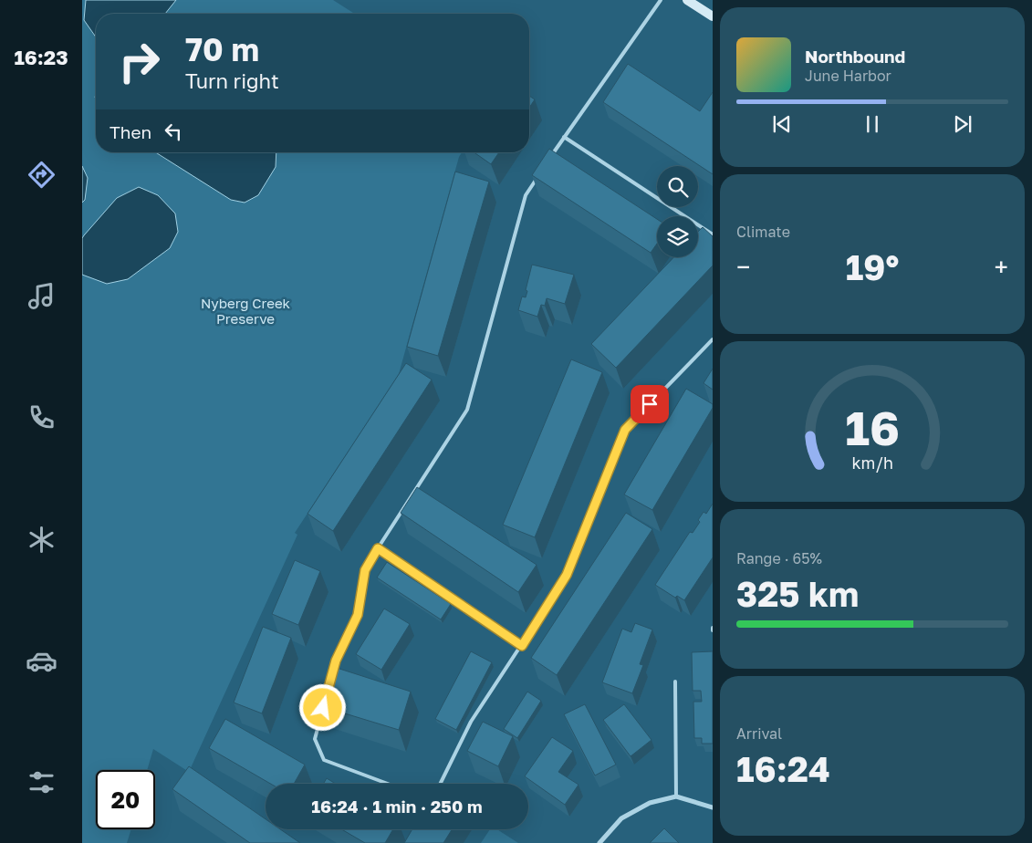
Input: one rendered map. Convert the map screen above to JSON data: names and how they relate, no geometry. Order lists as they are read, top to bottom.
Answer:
{
  "parks": ["Nyberg Creek Preserve"],
  "page": {
    "tabs": "16:23",
    "turn": ["70 m", "Turn right"],
    "song": ["Northbound", "June Harbor"],
    "then": "Then",
    "tile": [
      "Climate",
      ["Range · 65%", "325 km"],
      ["Arrival", "16:24"]
    ],
    "heat": ["−", "19°", "+"],
    "limit": "20",
    "trip": "16:24 · 1 min · 250 m",
    "gauge": ["16", "km/h"]
  }
}
